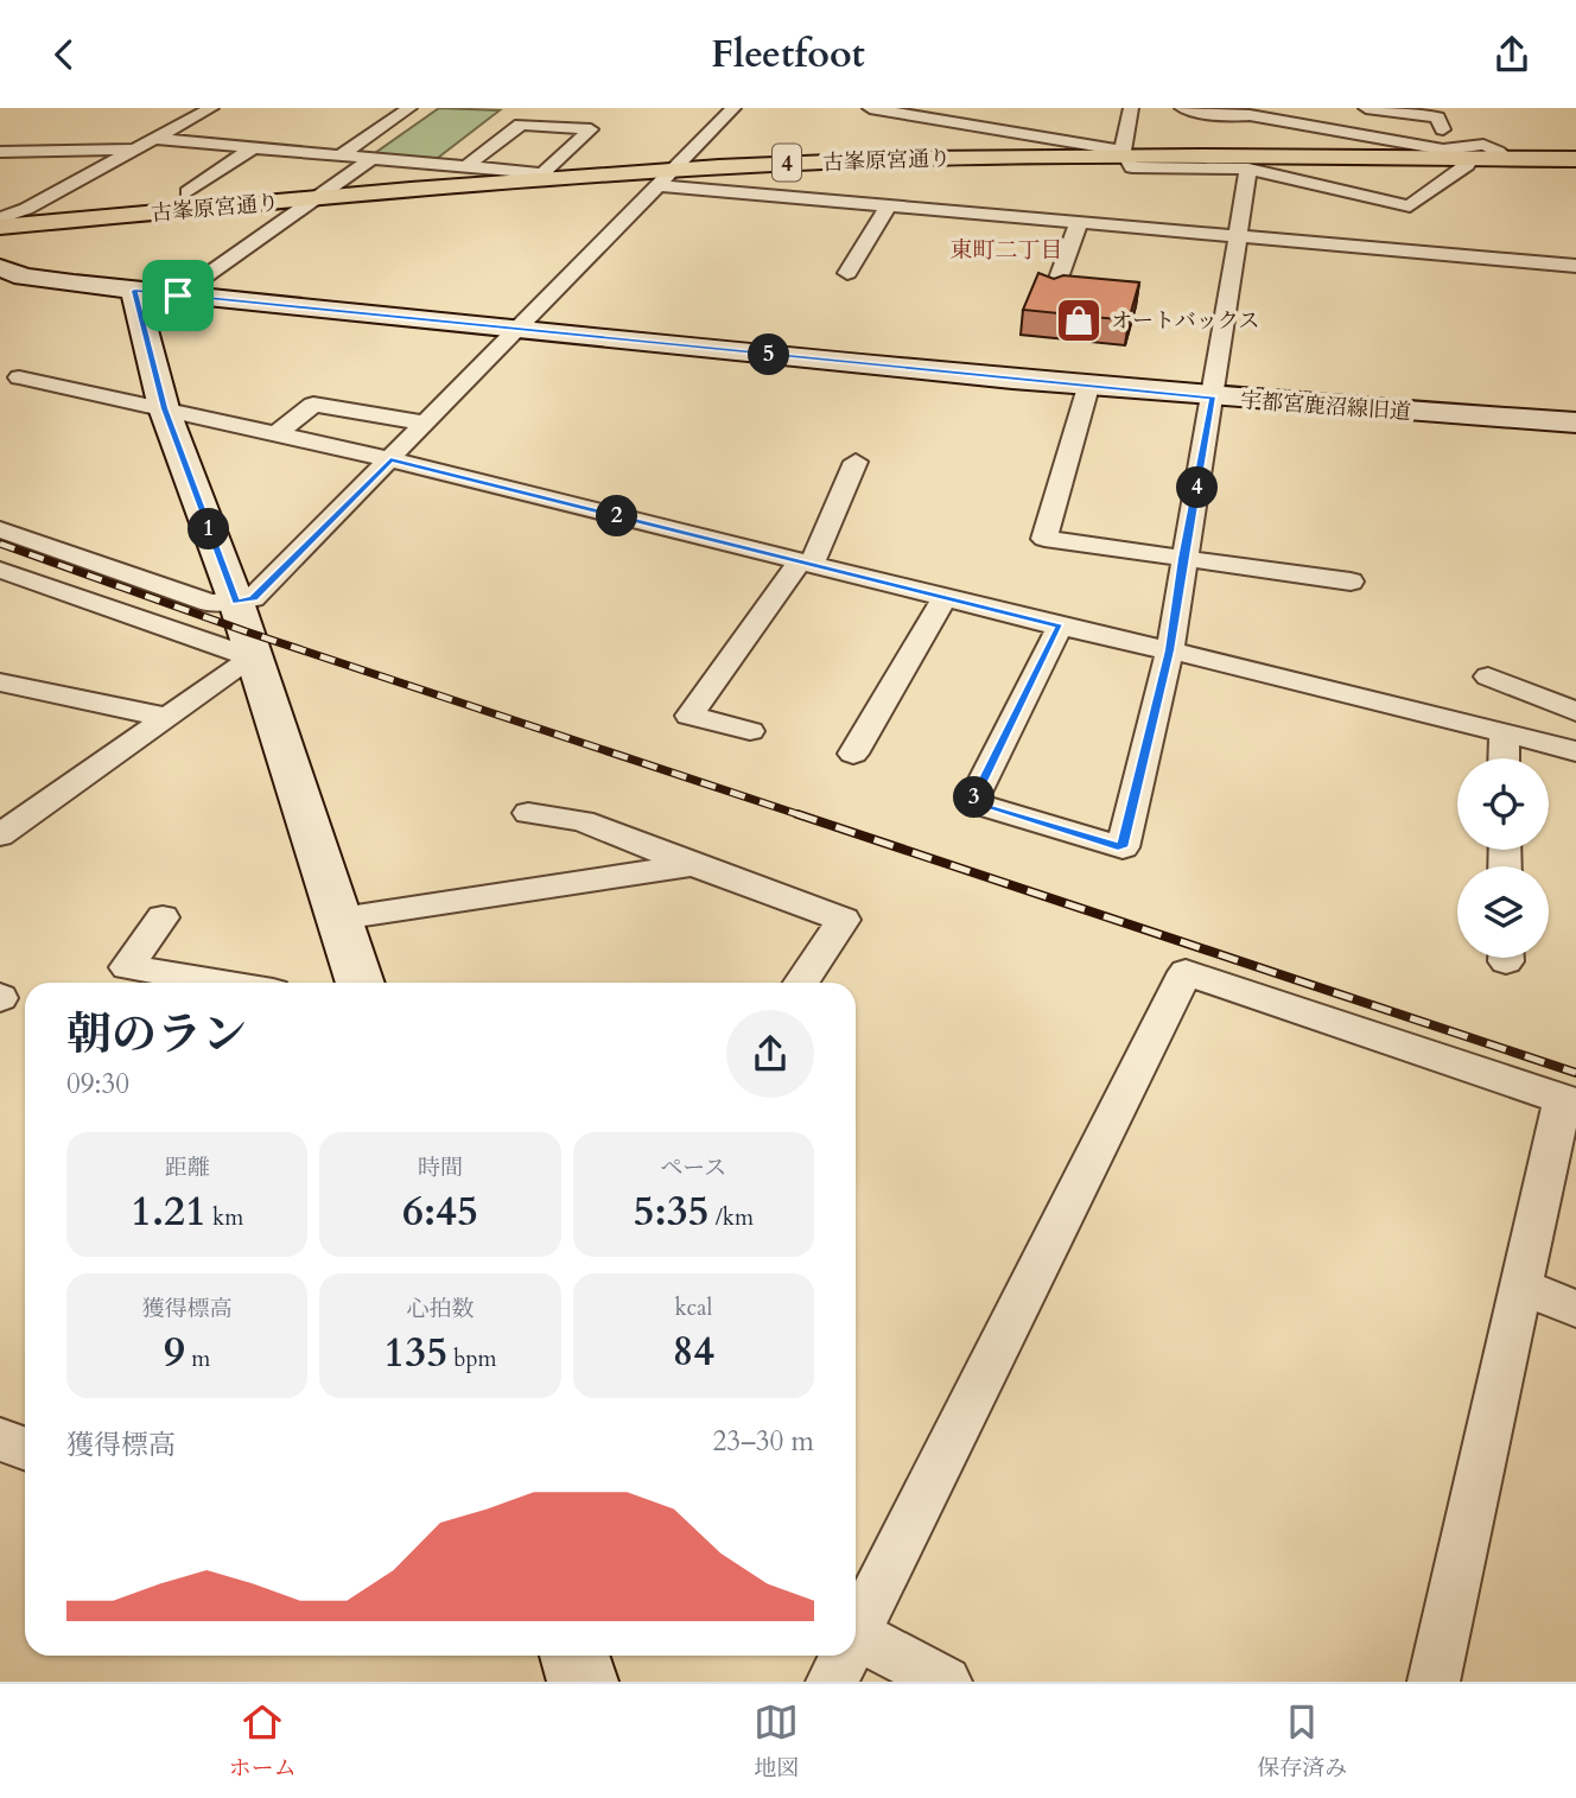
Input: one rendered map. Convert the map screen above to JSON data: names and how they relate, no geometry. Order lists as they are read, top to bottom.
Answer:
{
  "streets": {
    "main road": ["古峯原宮通り", "4"],
    "street": ["宇都宮鹿沼線旧道"]
  },
  "districts": ["東町二丁目"],
  "places": {
    "shop": ["オートバックス"]
  },
  "page": {
    "header": "Fleetfoot",
    "pins": [
      "5",
      "4",
      "2",
      "1",
      "3"
    ],
    "heading": ["朝のラン", "09:30"],
    "stats": [
      ["距離", "1.21 km"],
      ["時間", "6:45"],
      ["ペース", "5:35 /km"],
      ["獲得標高", "9 m"],
      ["心拍数", "135 bpm"],
      ["kcal", "84"]
    ],
    "chart": ["獲得標高", "23–30 m"],
    "tabs": ["ホーム", "地図", "保存済み"]
  }
}
